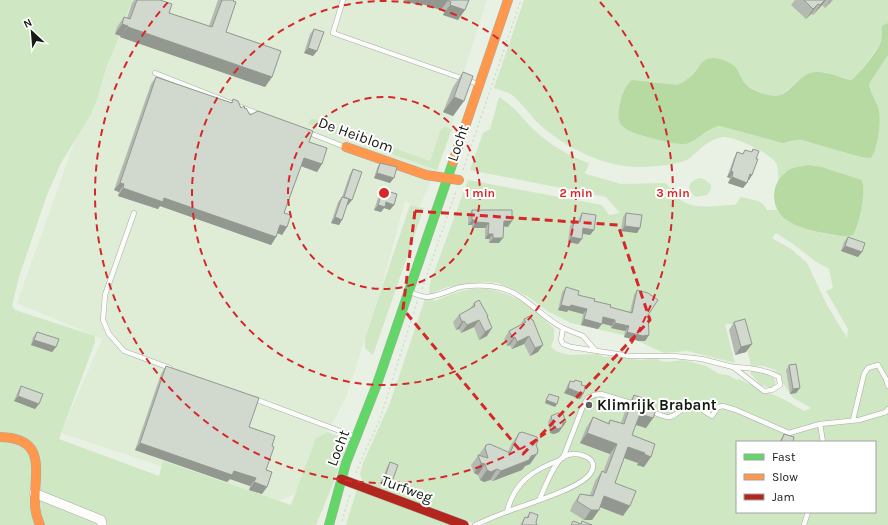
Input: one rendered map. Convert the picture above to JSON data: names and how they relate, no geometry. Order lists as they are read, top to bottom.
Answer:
{
  "streets": {
    "street": ["De Heiblom", "Locht", "Turfweg"]
  },
  "crossings": [
    ["De Heiblom", "Locht"],
    ["Locht", "Turfweg"]
  ],
  "places": ["Klimrijk Brabant"],
  "legend": ["Fast", "Slow", "Jam"],
  "north": "top left",
  "rings": ["1 min", "2 min", "3 min"]
}
